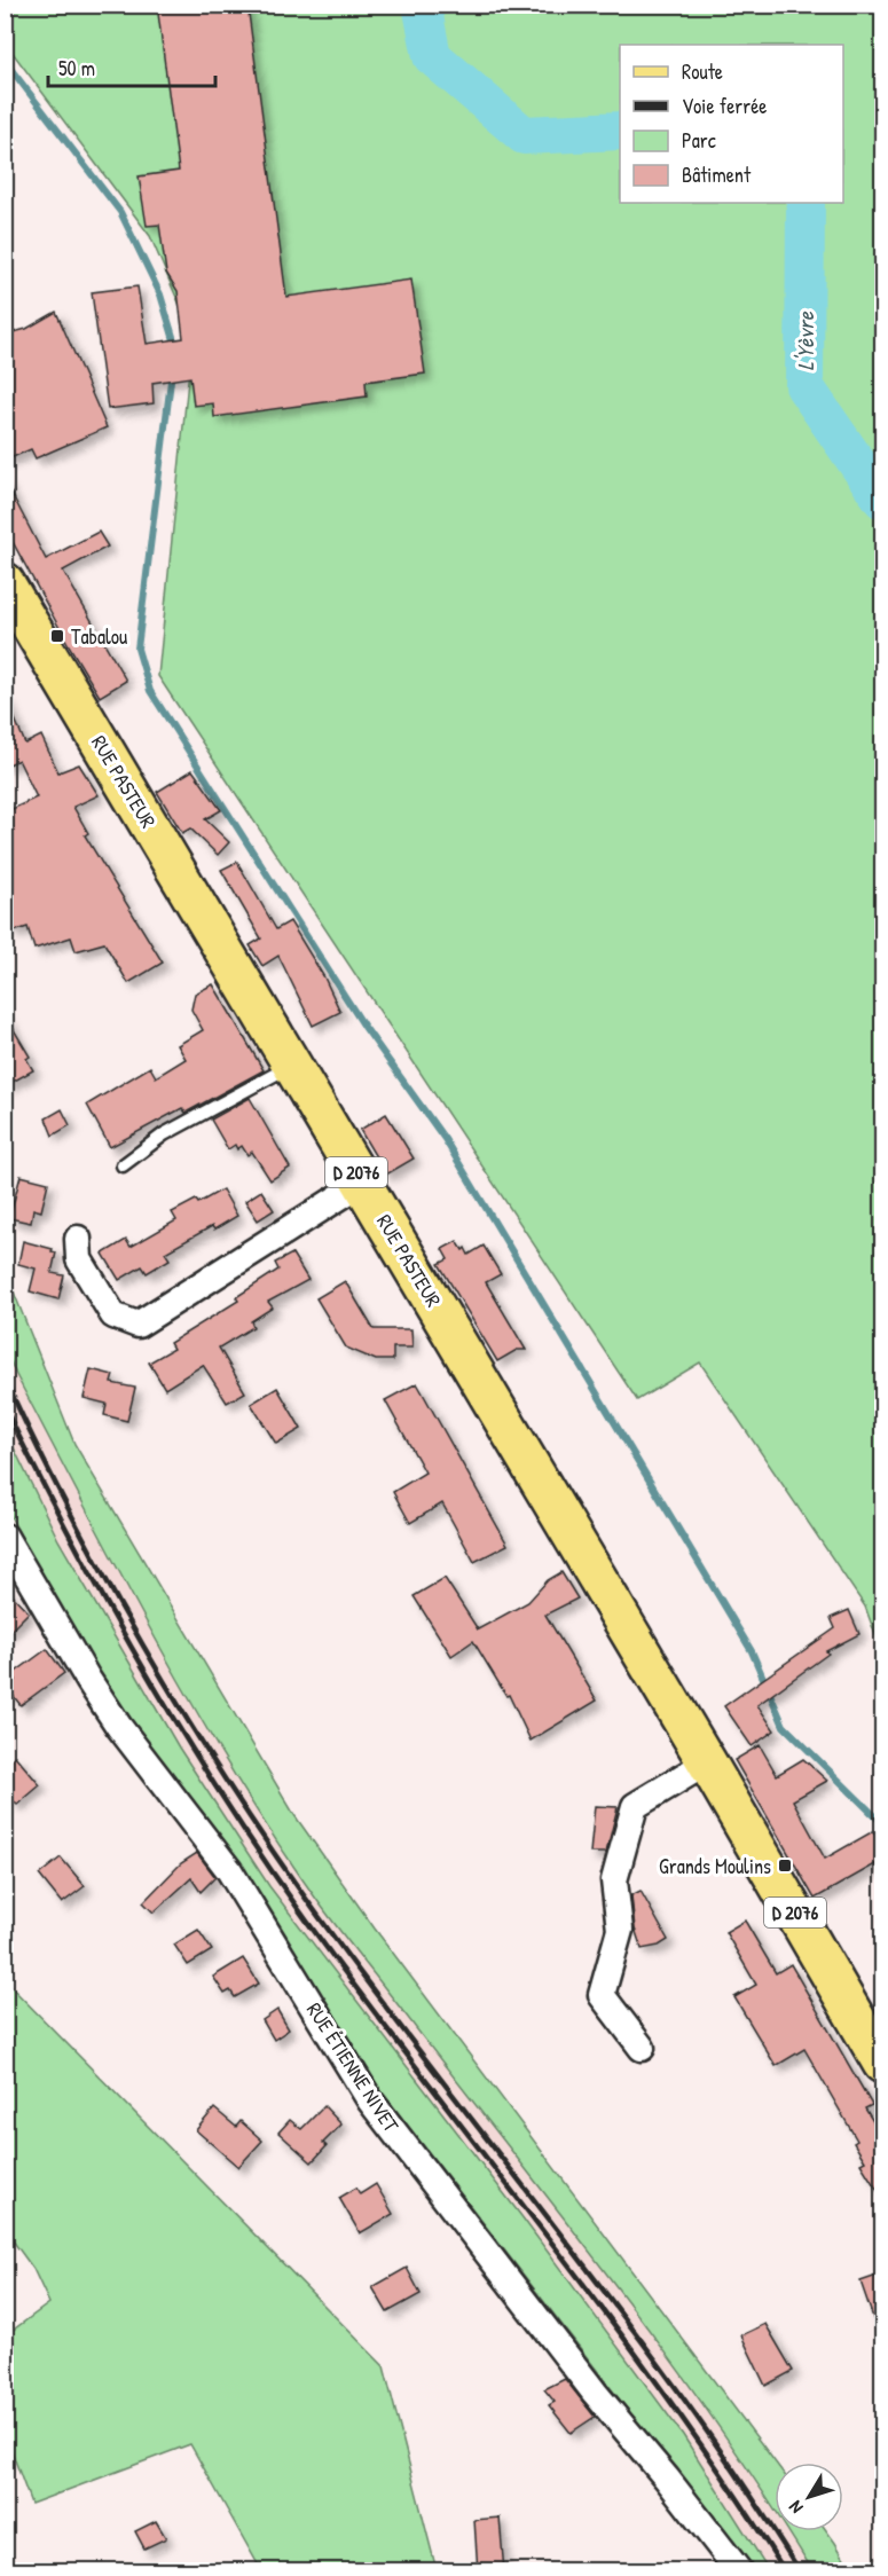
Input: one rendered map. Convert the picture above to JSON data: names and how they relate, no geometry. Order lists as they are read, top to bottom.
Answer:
{
  "streets": {
    "main road": ["RUE PASTEUR", "D 2076"],
    "street": ["RUE ÉTIENNE NIVET"]
  },
  "crossings": [
    ["RUE PASTEUR", "D 2076"]
  ],
  "water": ["L'Yèvre"],
  "places": {
    "transit": ["Tabalou", "Grands Moulins"]
  },
  "legend": [
    "Route",
    "Voie ferrée",
    "Parc",
    "Bâtiment"
  ],
  "scale_bar": "50 m",
  "north": "bottom left"
}
